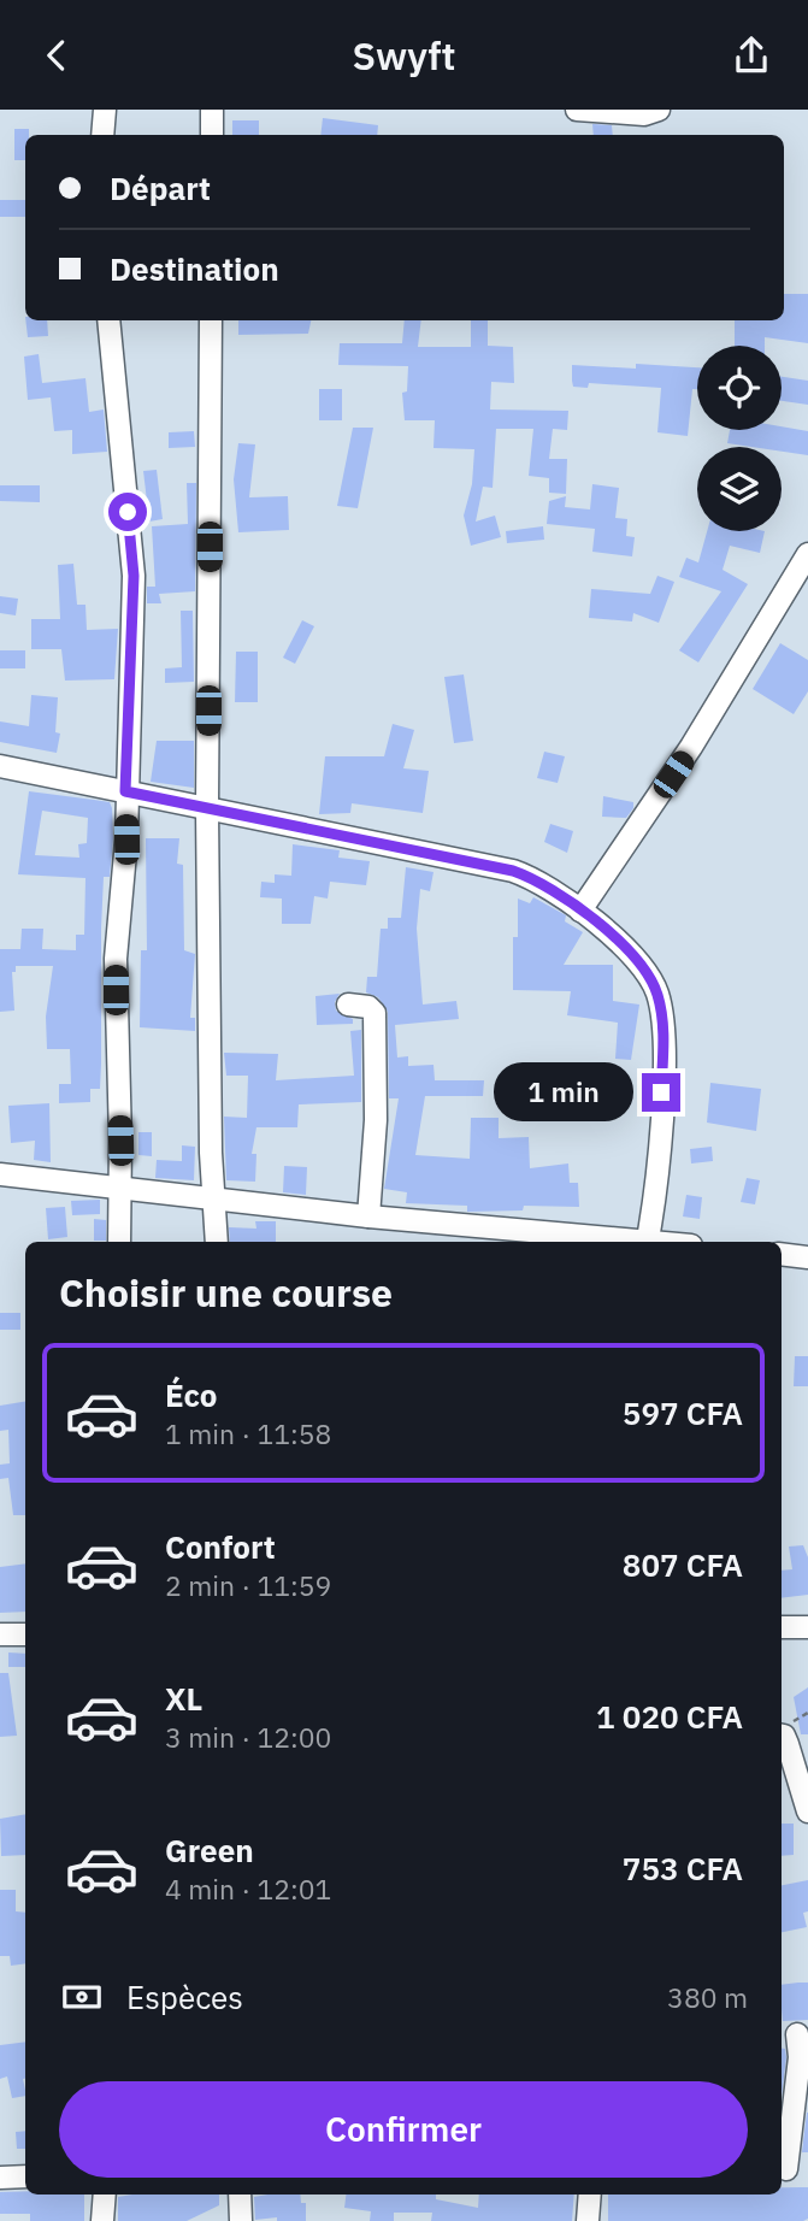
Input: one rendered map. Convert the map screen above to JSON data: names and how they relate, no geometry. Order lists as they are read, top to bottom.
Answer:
{
  "page": {
    "header": "Swyft",
    "banner": ["Départ", "Destination"],
    "bubble": "1 min",
    "heading": "Choisir une course",
    "list": [
      {
        "name": "Éco",
        "note": "1 min · 11:58",
        "value": "597 CFA"
      },
      {
        "name": "Confort",
        "note": "2 min · 11:59",
        "value": "807 CFA"
      },
      {
        "name": "XL",
        "note": "3 min · 12:00",
        "value": "1 020 CFA"
      },
      {
        "name": "Green",
        "note": "4 min · 12:01",
        "value": "753 CFA"
      }
    ],
    "pay": ["Espèces", "380 m"],
    "buttons": "Confirmer"
  }
}
